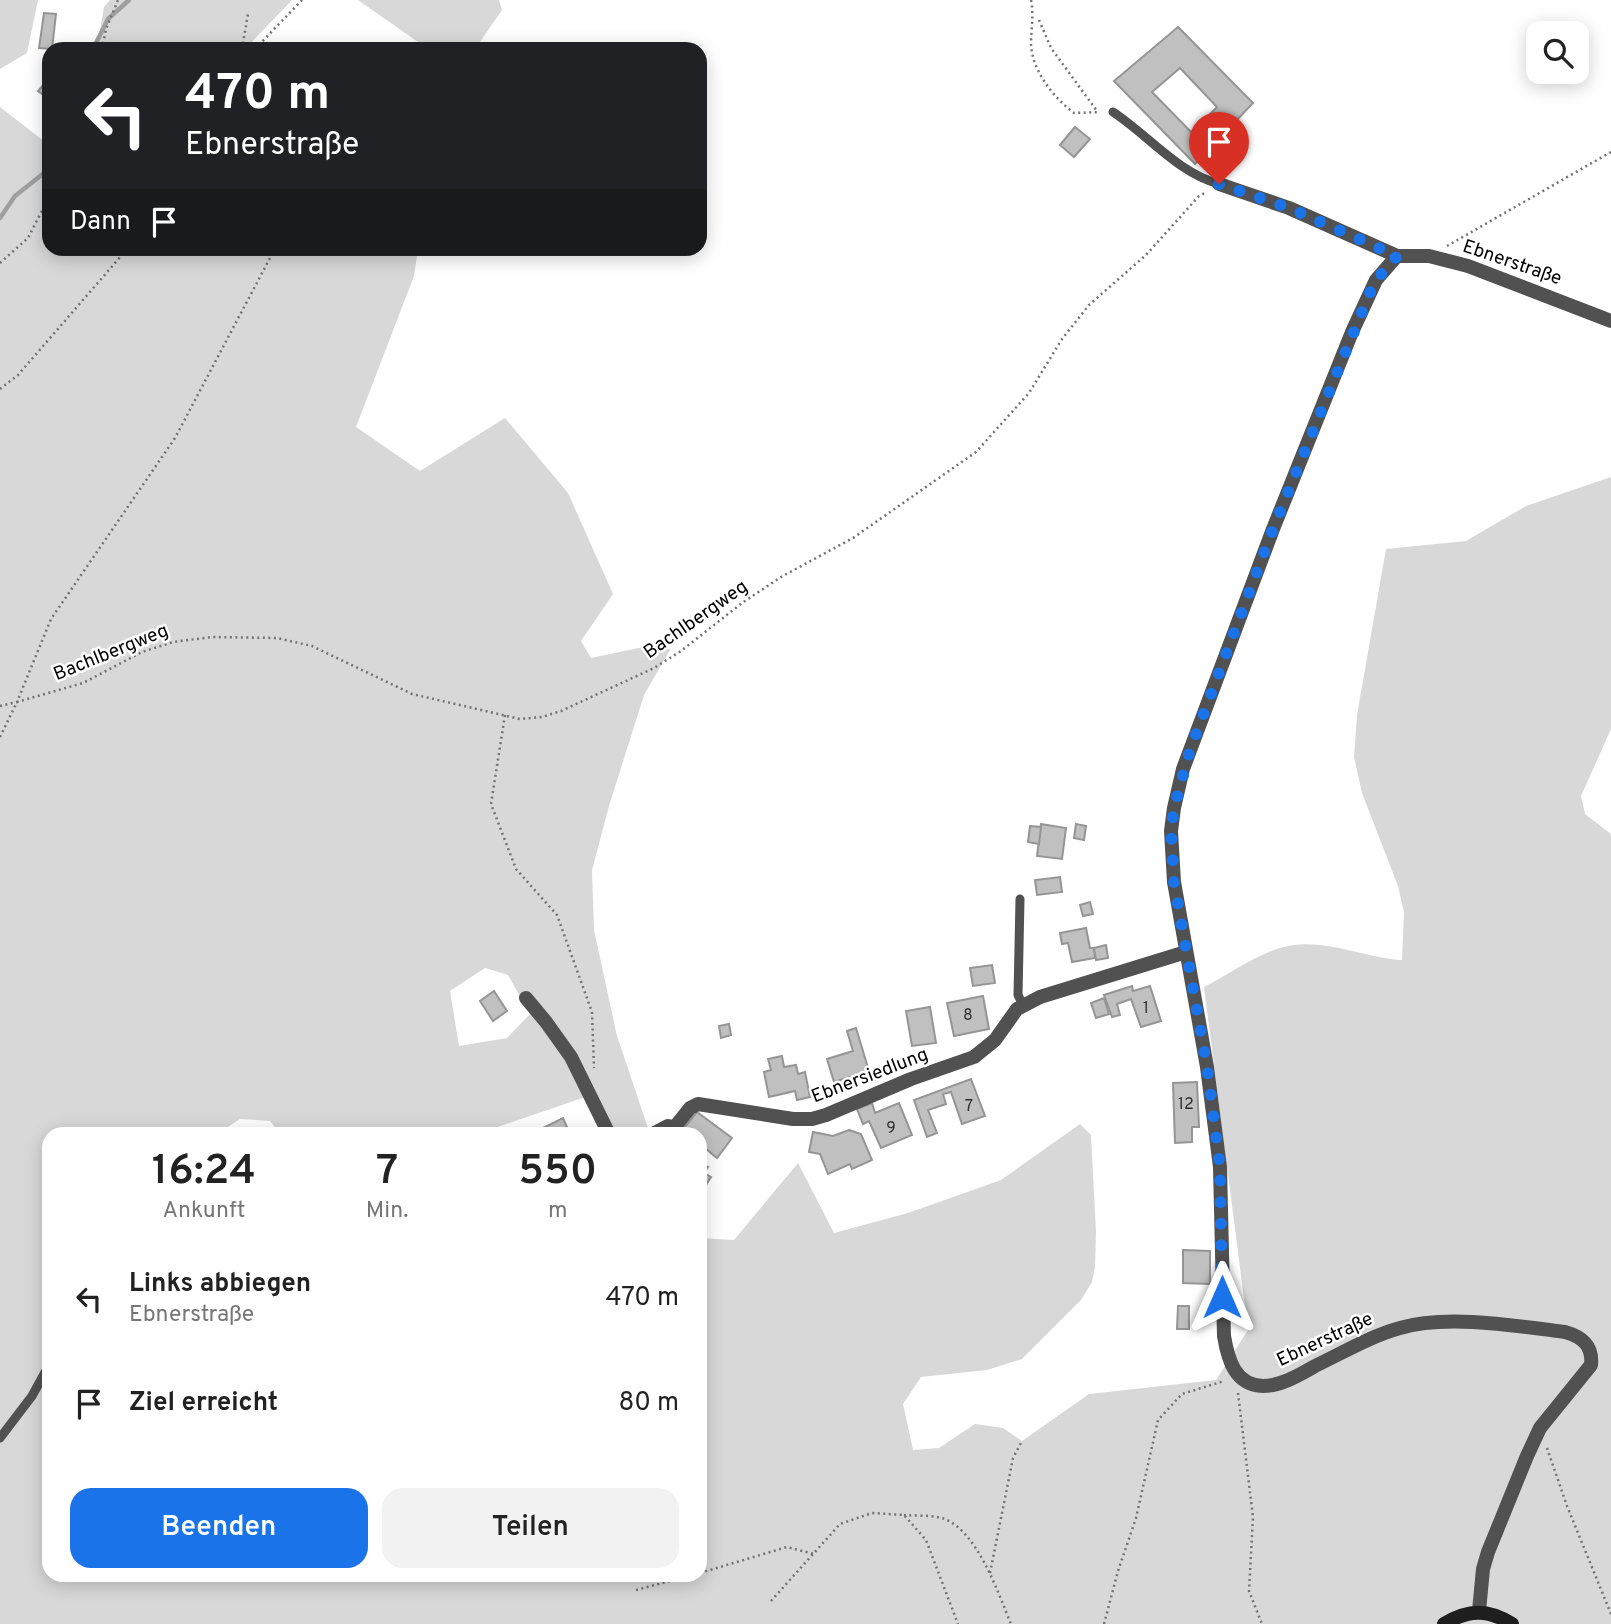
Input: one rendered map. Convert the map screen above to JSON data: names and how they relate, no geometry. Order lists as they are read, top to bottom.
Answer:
{
  "streets": {
    "street": ["Ebnerstraße", "Ebnersiedlung"],
    "path": ["Bachlbergweg"]
  },
  "crossings": [
    ["Ebnerstraße", "Bachlbergweg"]
  ],
  "house_numbers": [
    "1",
    "8",
    "12",
    "7",
    "9"
  ],
  "page": {
    "turn": ["470 m", "Ebnerstraße"],
    "then": "Dann",
    "eta": [
      "16:24",
      "Ankunft",
      "7",
      "Min.",
      "550",
      "m"
    ],
    "list": [
      {
        "name": "Links abbiegen",
        "note": "Ebnerstraße",
        "value": "470 m"
      },
      {
        "name": "Ziel erreicht",
        "value": "80 m"
      }
    ],
    "buttons": ["Beenden", "Teilen"]
  }
}
